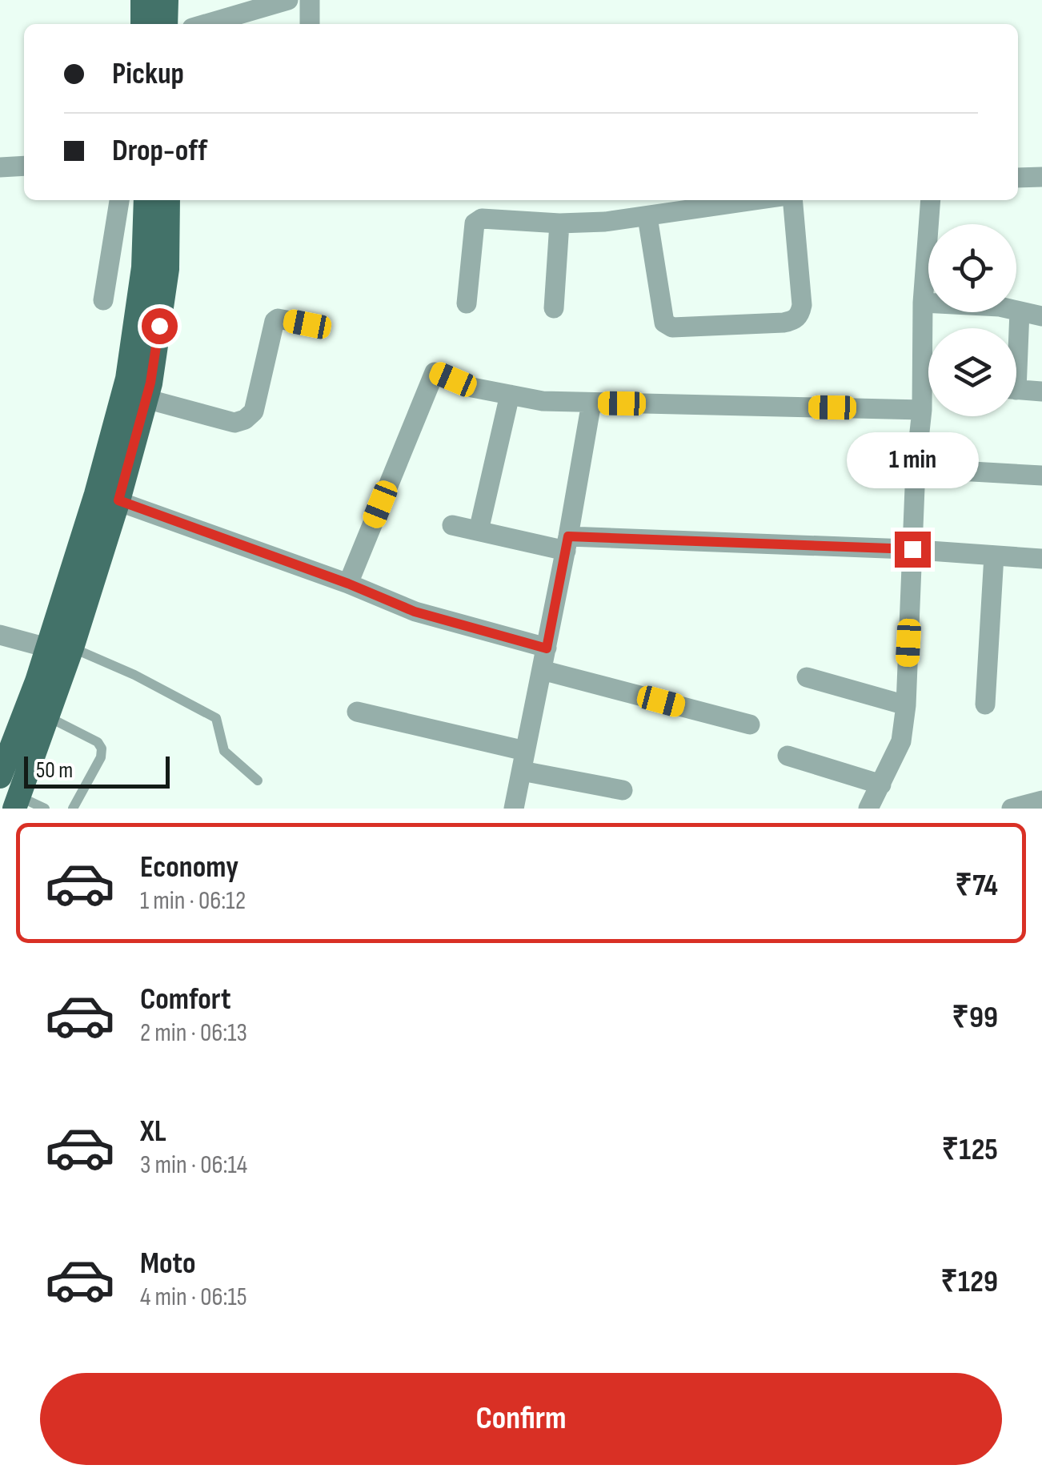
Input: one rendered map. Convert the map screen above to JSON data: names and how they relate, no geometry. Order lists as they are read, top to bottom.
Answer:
{
  "scale_bar": "50 m",
  "page": {
    "banner": ["Pickup", "Drop-off"],
    "bubble": "1 min",
    "scale": "50 m",
    "list": [
      {
        "name": "Economy",
        "note": "1 min · 06:12",
        "value": "₹74"
      },
      {
        "name": "Comfort",
        "note": "2 min · 06:13",
        "value": "₹99"
      },
      {
        "name": "XL",
        "note": "3 min · 06:14",
        "value": "₹125"
      },
      {
        "name": "Moto",
        "note": "4 min · 06:15",
        "value": "₹129"
      }
    ],
    "buttons": "Confirm"
  }
}
